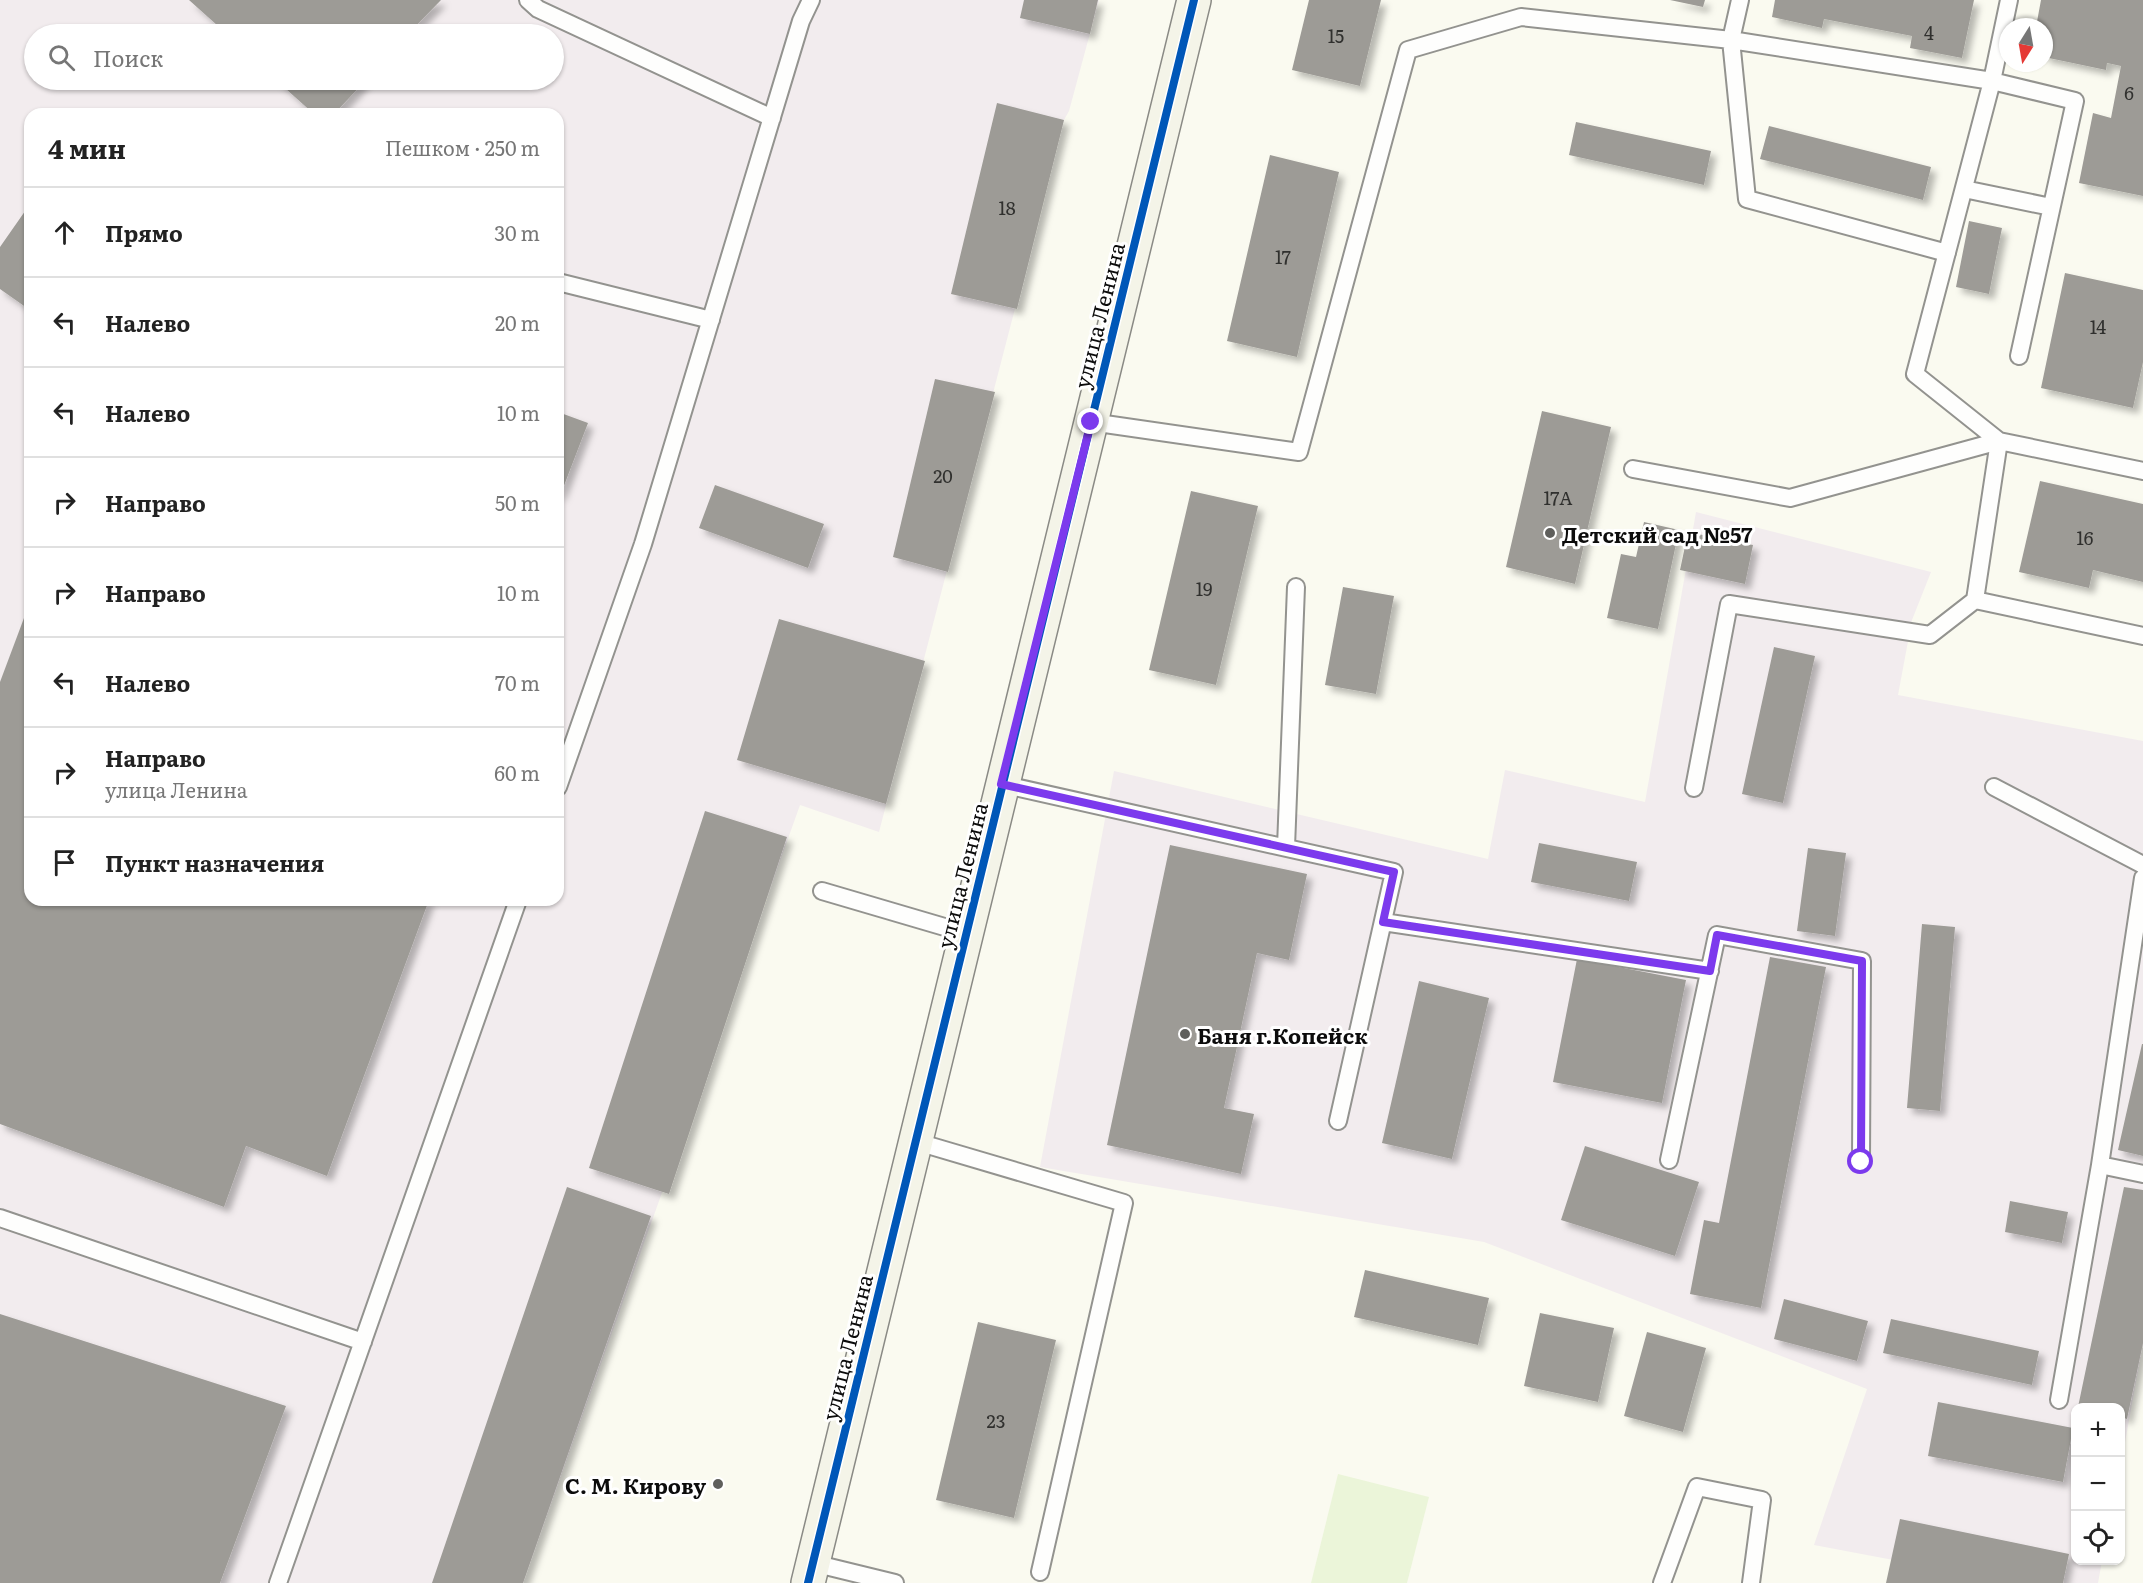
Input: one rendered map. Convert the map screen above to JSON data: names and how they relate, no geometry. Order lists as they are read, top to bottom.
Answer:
{
  "streets": {
    "street": ["улица Ленина"]
  },
  "places": ["Детский сад №57", "Баня г.Копейск", "С. М. Кирову"],
  "house_numbers": [
    "4",
    "15",
    "6",
    "18",
    "17",
    "14",
    "20",
    "17А",
    "16",
    "19",
    "23"
  ],
  "north": "bottom",
  "page": {
    "search": "Поиск",
    "heading": ["4 мин", "Пешком · 250 m"],
    "list": [
      ["Прямо", "30 m"],
      ["Налево", "20 m"],
      ["Налево", "10 m"],
      ["Направо", "50 m"],
      ["Направо", "10 m"],
      ["Налево", "70 m"],
      ["Направо", "улица Ленина", "60 m"],
      "Пункт назначения"
    ],
    "map_buttons": ["+", "−"]
  }
}
